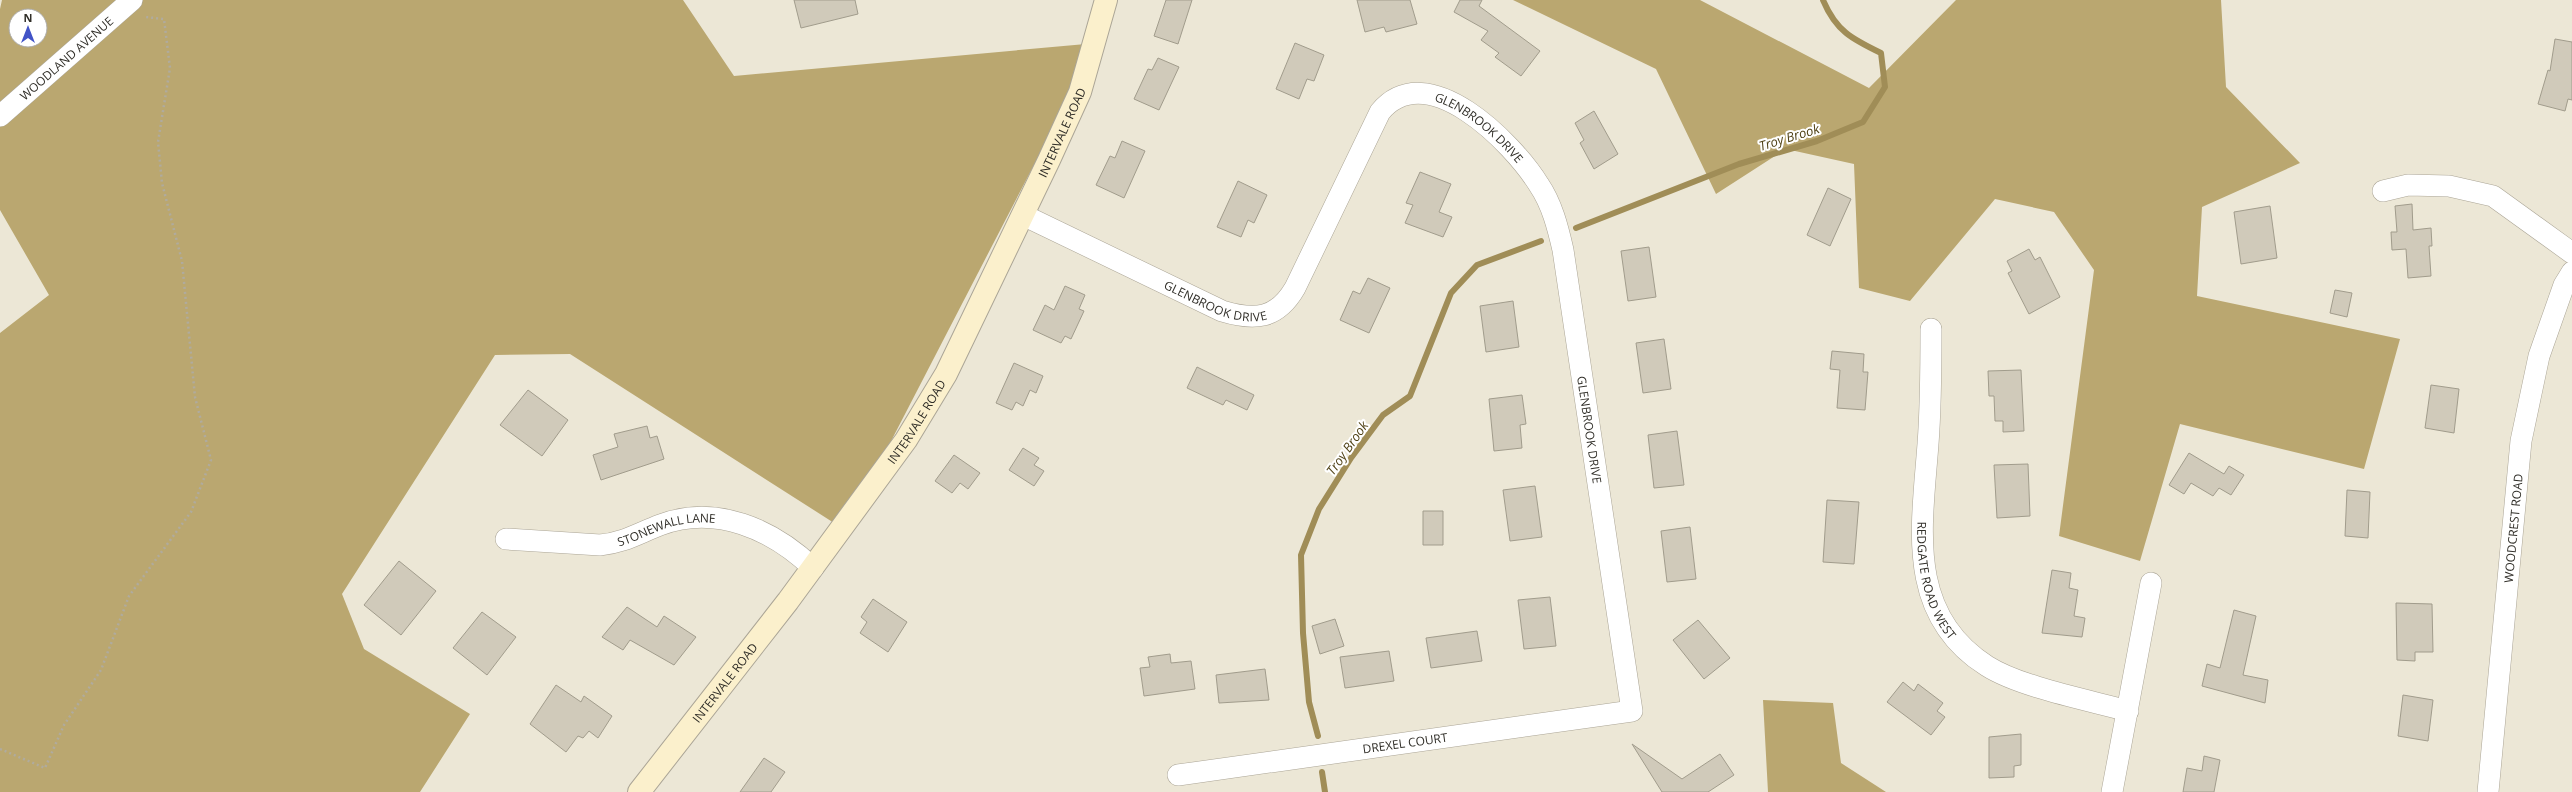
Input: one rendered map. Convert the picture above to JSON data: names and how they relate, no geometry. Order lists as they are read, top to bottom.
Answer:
{
  "streets": {
    "street": [
      "WOODLAND AVENUE",
      "GLENBROOK DRIVE",
      "INTERVALE ROAD",
      "WOODCREST ROAD",
      "STONEWALL LANE",
      "REDGATE ROAD WEST",
      "DREXEL COURT"
    ]
  },
  "crossings": [
    ["GLENBROOK DRIVE", "INTERVALE ROAD"],
    ["GLENBROOK DRIVE", "DREXEL COURT"],
    ["INTERVALE ROAD", "STONEWALL LANE"]
  ],
  "water": ["Troy Brook"],
  "north": "top"
}
